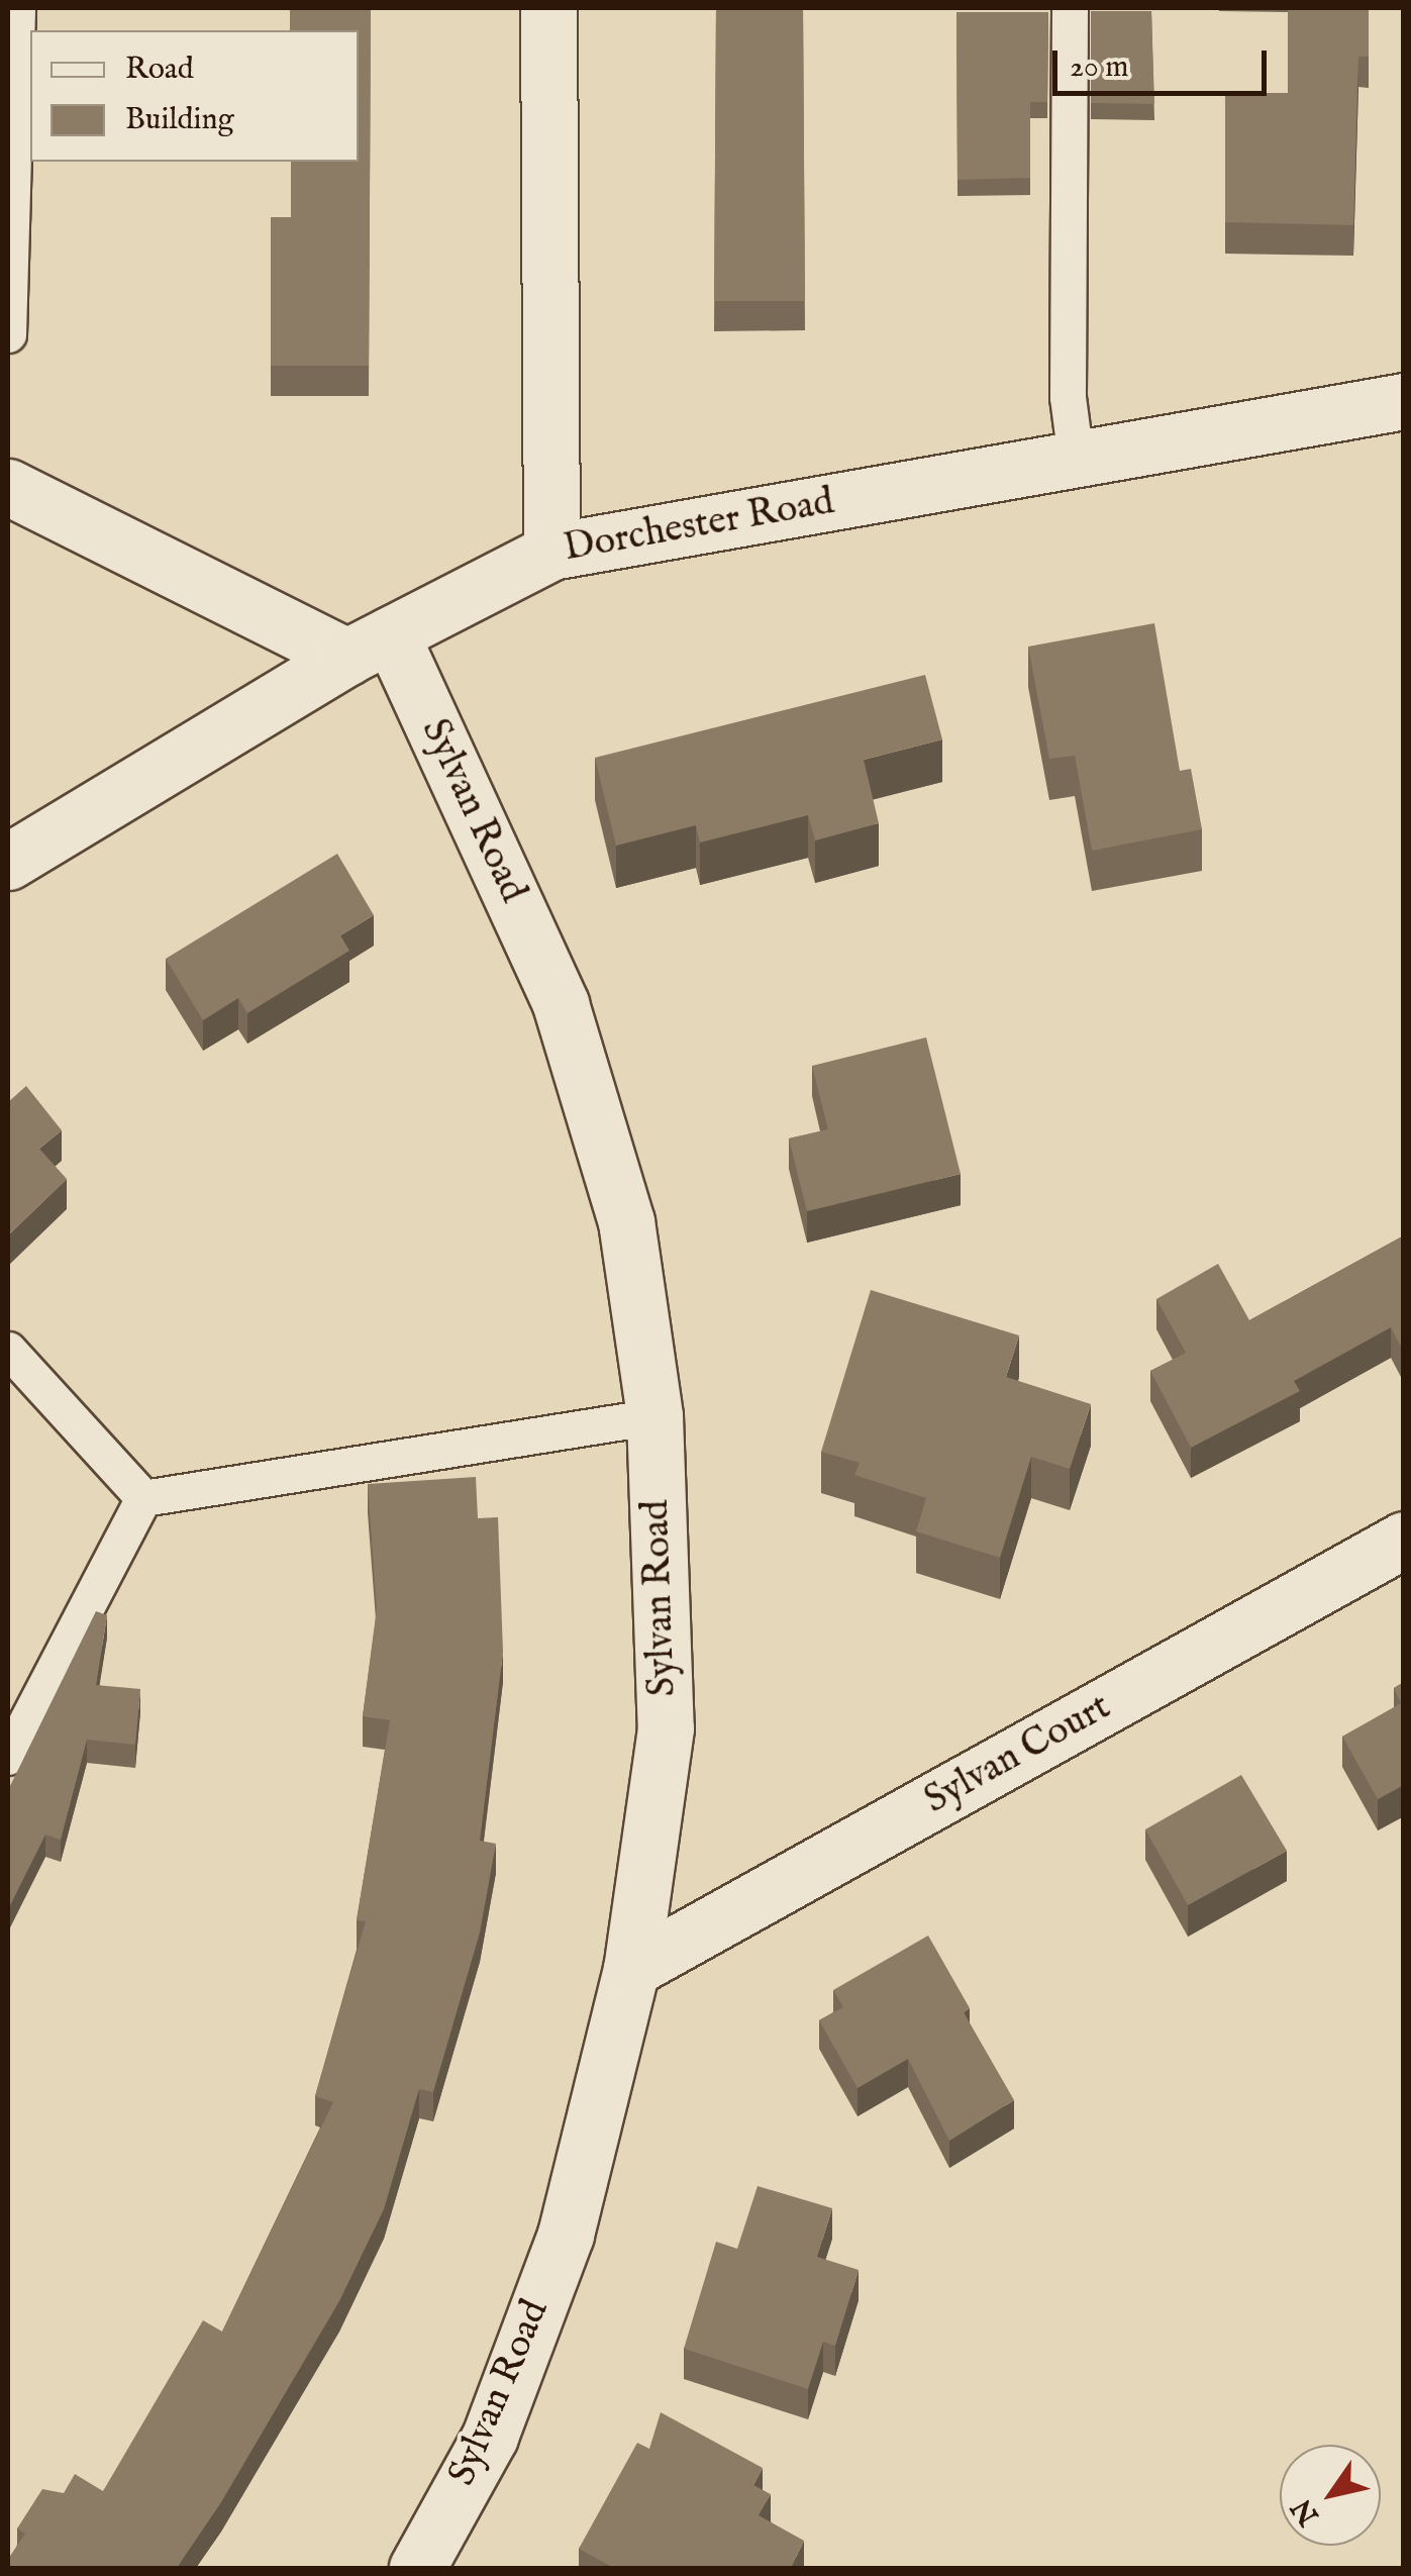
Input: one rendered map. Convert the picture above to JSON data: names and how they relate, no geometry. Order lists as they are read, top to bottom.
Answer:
{
  "streets": {
    "street": ["Dorchester Road", "Sylvan Road", "Sylvan Court"]
  },
  "crossings": [
    ["Dorchester Road", "Sylvan Road"],
    ["Sylvan Road", "Sylvan Court"]
  ],
  "legend": ["Road", "Building"],
  "scale_bar": "20 m",
  "north": "bottom left"
}
